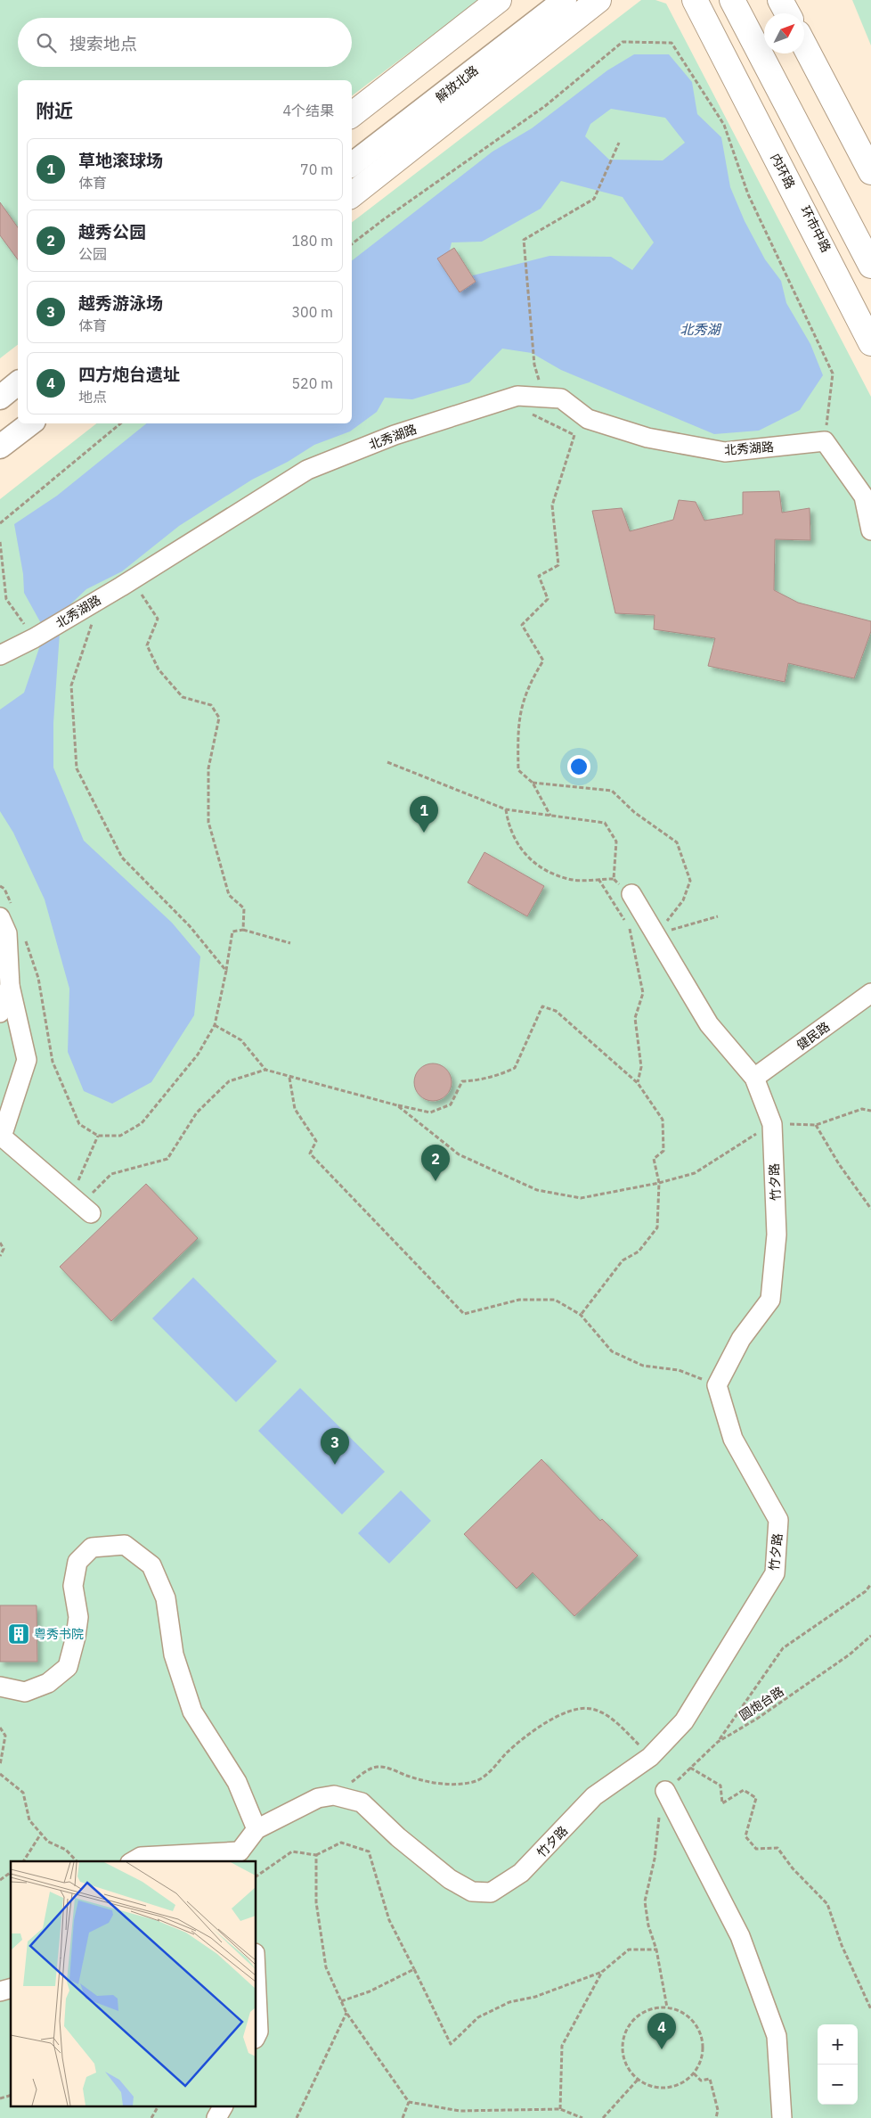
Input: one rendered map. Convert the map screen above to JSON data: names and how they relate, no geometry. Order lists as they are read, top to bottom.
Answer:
{
  "streets": {
    "highway": ["内环路", "环市中路"],
    "main road": ["解放北路"],
    "street": ["北秀湖路", "健民路", "竹夕路"],
    "path": ["圆炮台路"]
  },
  "crossings": [
    ["健民路", "竹夕路"]
  ],
  "water": ["北秀湖"],
  "places": {
    "building": ["粤秀书院"]
  },
  "north": "top right",
  "page": {
    "search": "搜索地点",
    "heading": ["附近", "4个结果"],
    "list": [
      {
        "mark": "1",
        "name": "草地滚球场",
        "note": "体育",
        "value": "70 m"
      },
      {
        "mark": "2",
        "name": "越秀公园",
        "note": "公园",
        "value": "180 m"
      },
      {
        "mark": "3",
        "name": "越秀游泳场",
        "note": "体育",
        "value": "300 m"
      },
      {
        "mark": "4",
        "name": "四方炮台遗址",
        "note": "地点",
        "value": "520 m"
      }
    ],
    "pins": [
      "1",
      "2",
      "3",
      "4"
    ],
    "map_buttons": ["+", "−"]
  }
}
